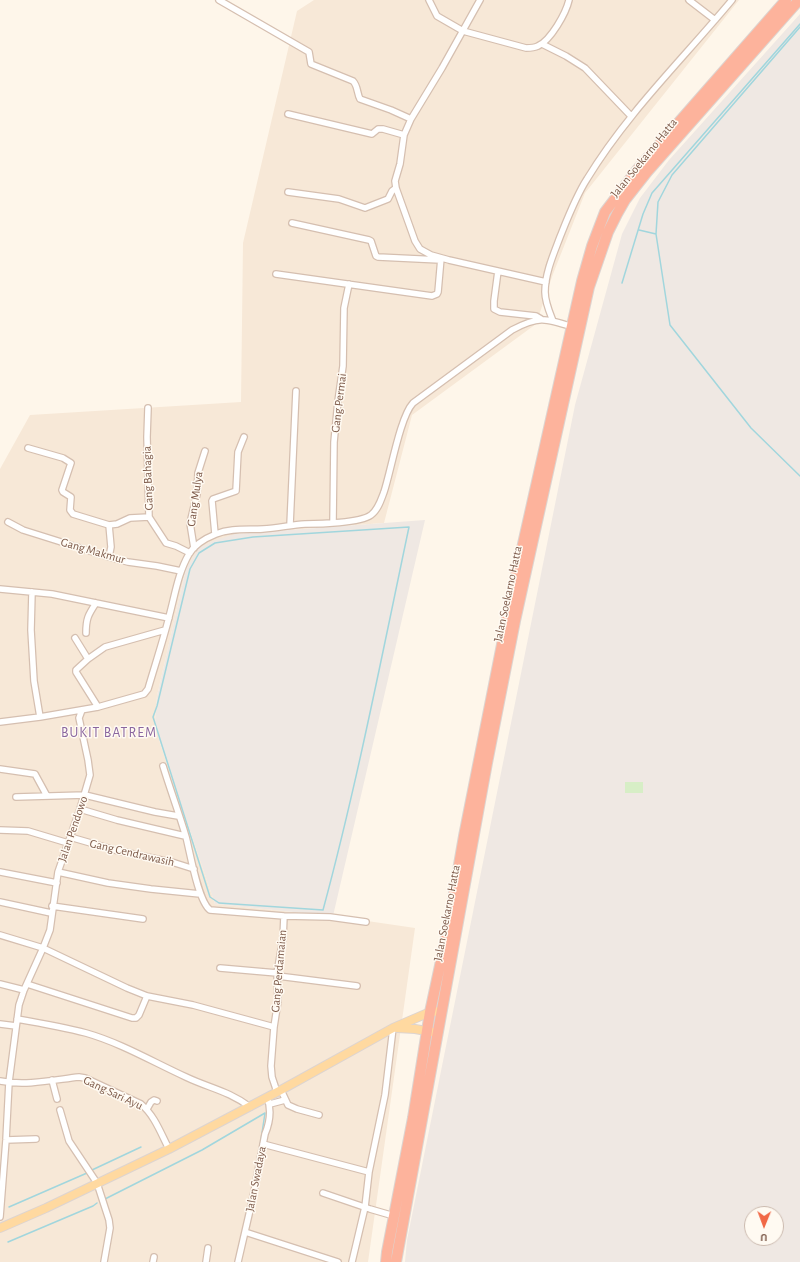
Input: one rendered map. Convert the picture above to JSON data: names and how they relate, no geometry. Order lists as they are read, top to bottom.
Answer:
{
  "streets": {
    "highway": ["Jalan Soekarno Hatta"],
    "street": [
      "Gang Permai",
      "Gang Bahagia",
      "Gang Mulya",
      "Gang Makmur",
      "Jalan Pendowo",
      "Gang Cendrawasih",
      "Gang Perdamaian",
      "Gang Sari Ayu",
      "Jalan Swadaya"
    ]
  },
  "crossings": [
    ["Jalan Pendowo", "Gang Cendrawasih"],
    ["Jalan Pendowo", "Gang Sari Ayu"]
  ],
  "districts": ["BUKIT BATREM"],
  "north": "bottom"
}
